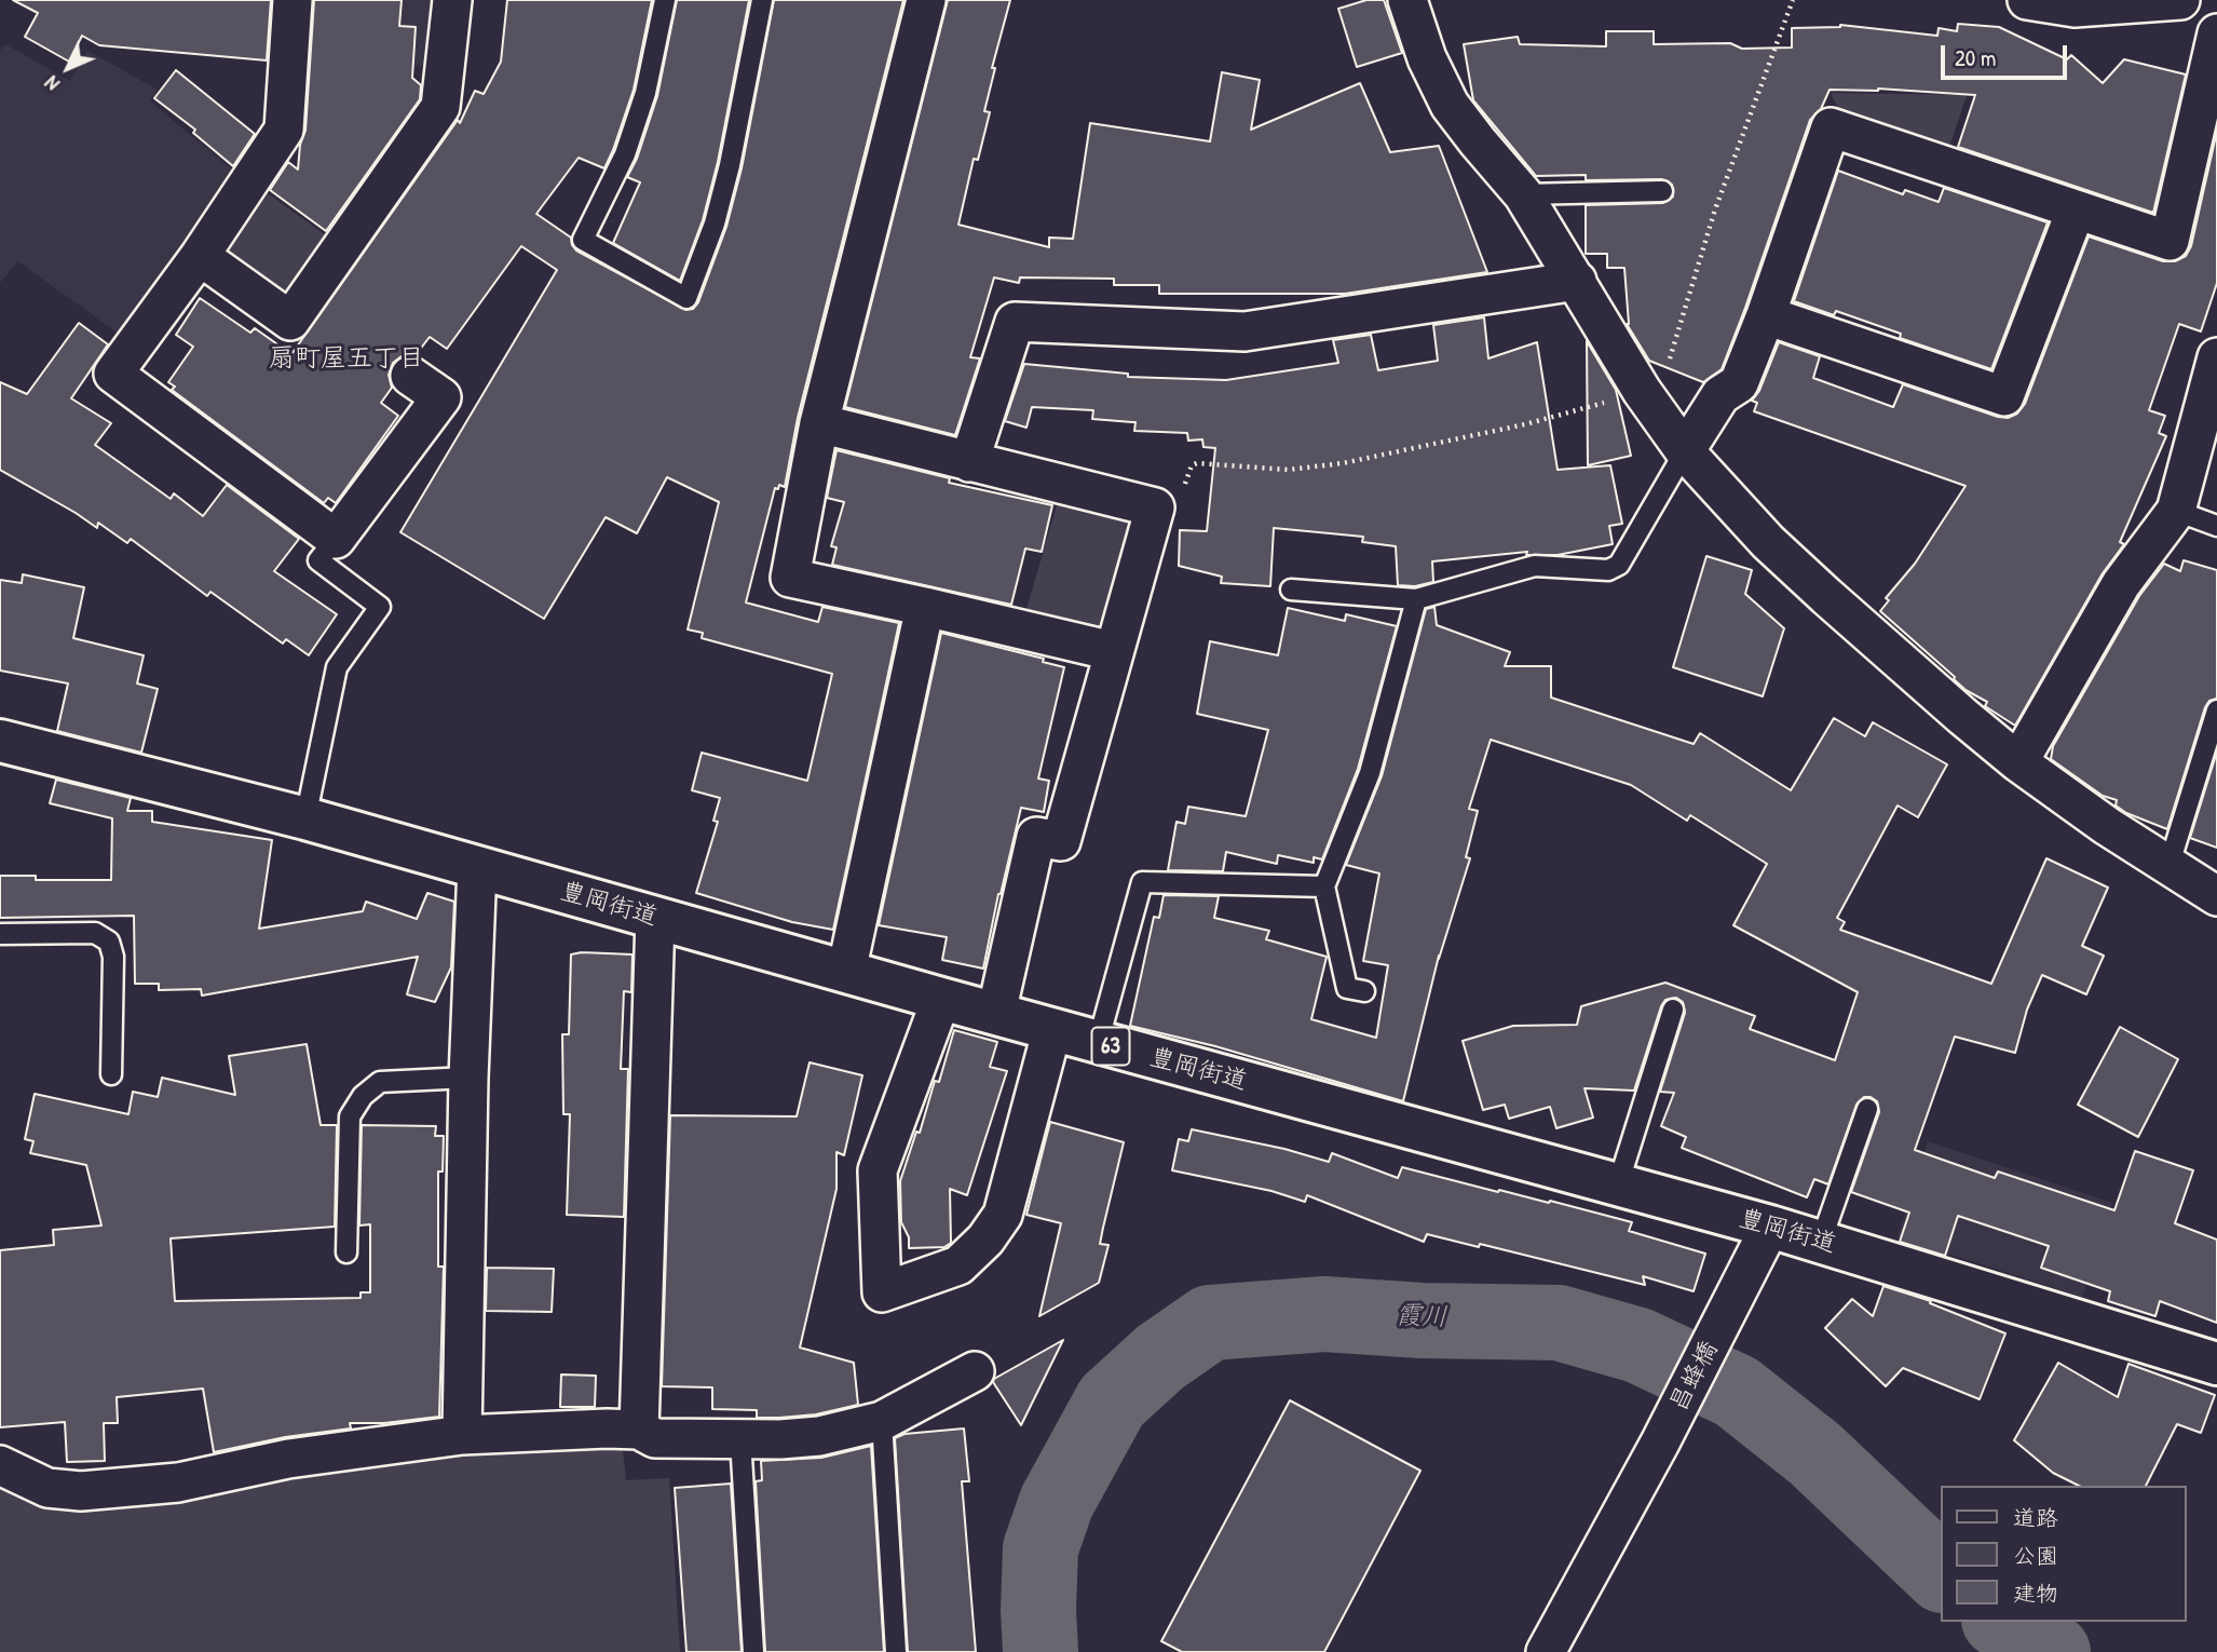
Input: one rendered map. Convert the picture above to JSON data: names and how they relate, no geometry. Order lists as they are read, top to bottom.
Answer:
{
  "streets": {
    "main road": ["豊岡街道", "63"],
    "street": ["昌蜂橋"]
  },
  "crossings": [
    ["豊岡街道", "昌蜂橋"]
  ],
  "districts": ["扇町屋五丁目"],
  "water": ["霞川"],
  "legend": ["道路", "公園", "建物"],
  "scale_bar": "20 m",
  "north": "bottom left"
}
